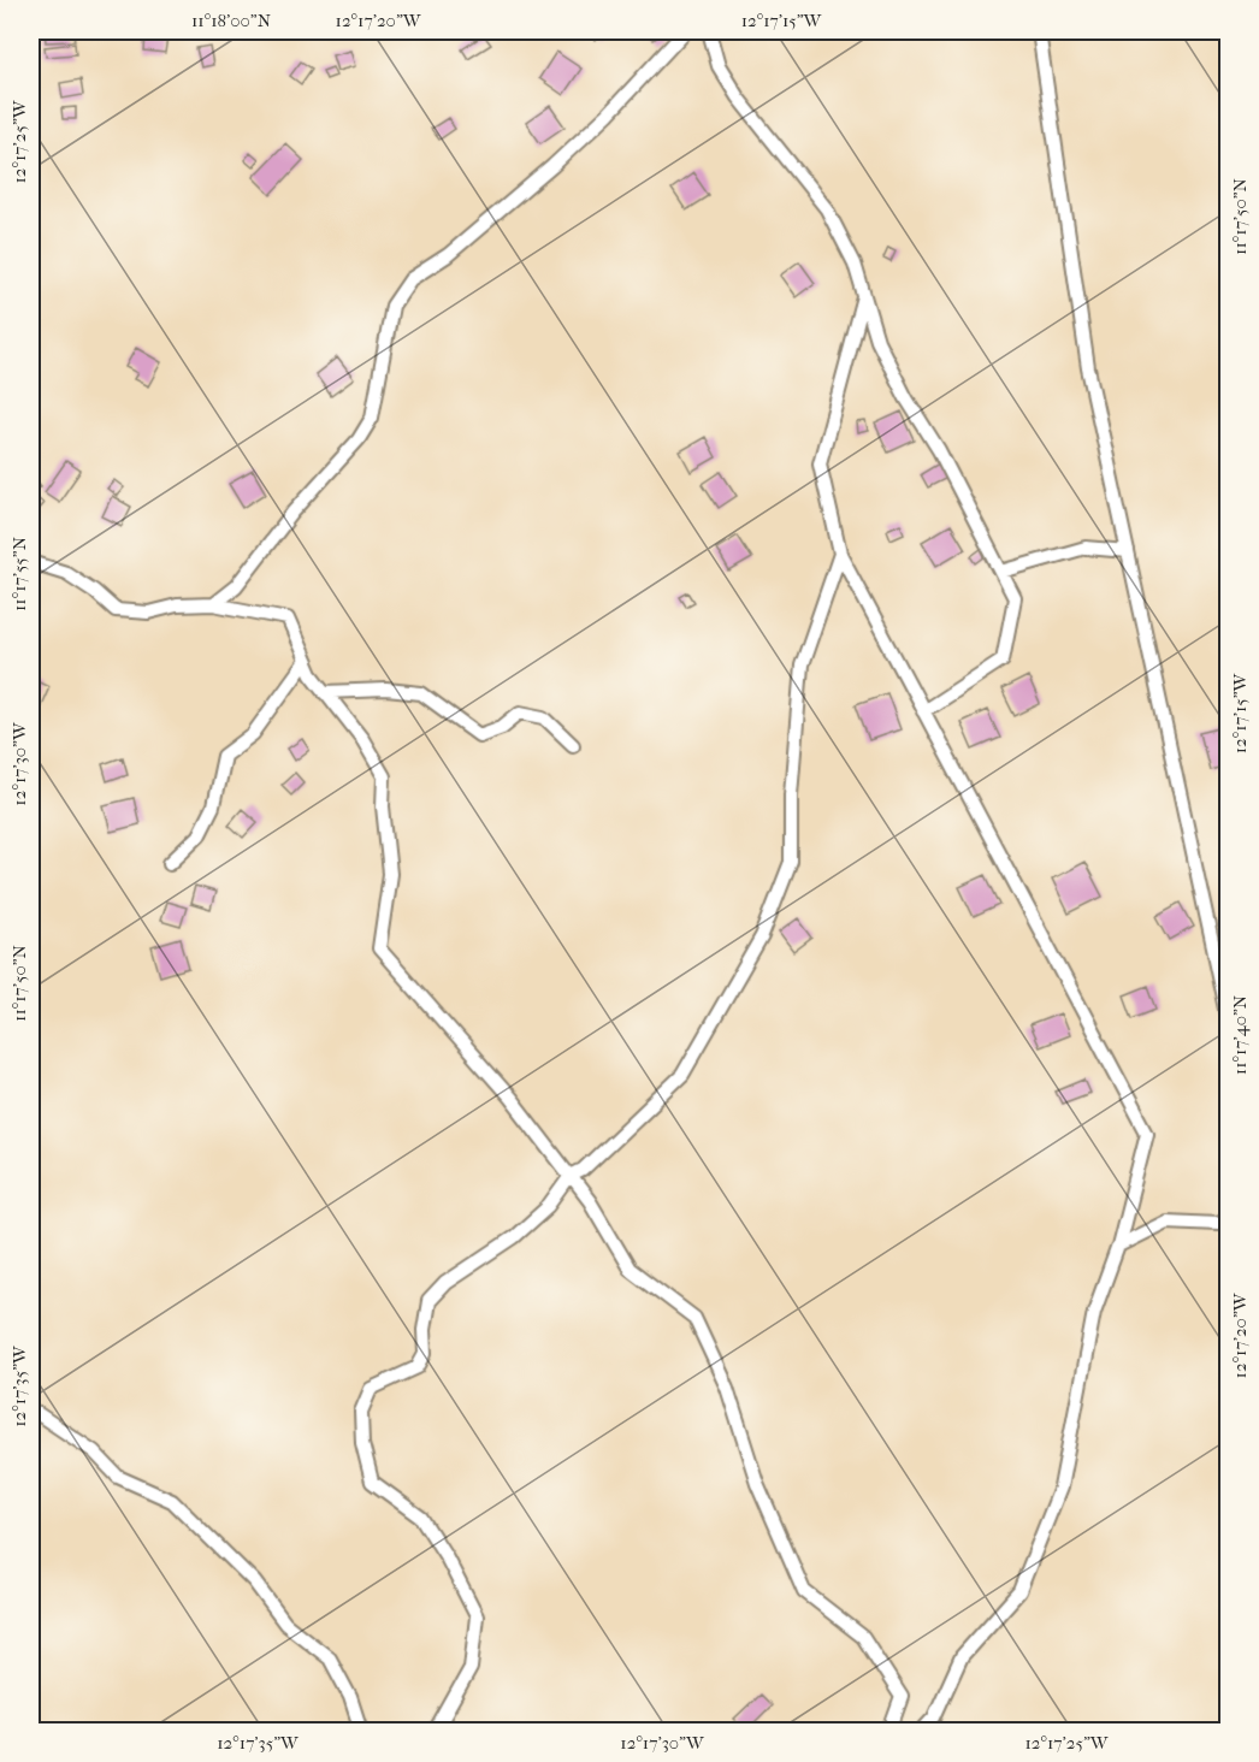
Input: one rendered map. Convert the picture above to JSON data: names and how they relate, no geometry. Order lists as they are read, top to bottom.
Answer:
{
  "coordinates": [
    "11°18'00\"N",
    "12°17'20\"W",
    "12°17'15\"W",
    "12°17'25\"W",
    "11°17'50\"N",
    "11°17'55\"N",
    "12°17'30\"W",
    "11°17'40\"N",
    "12°17'35\"W"
  ]
}
